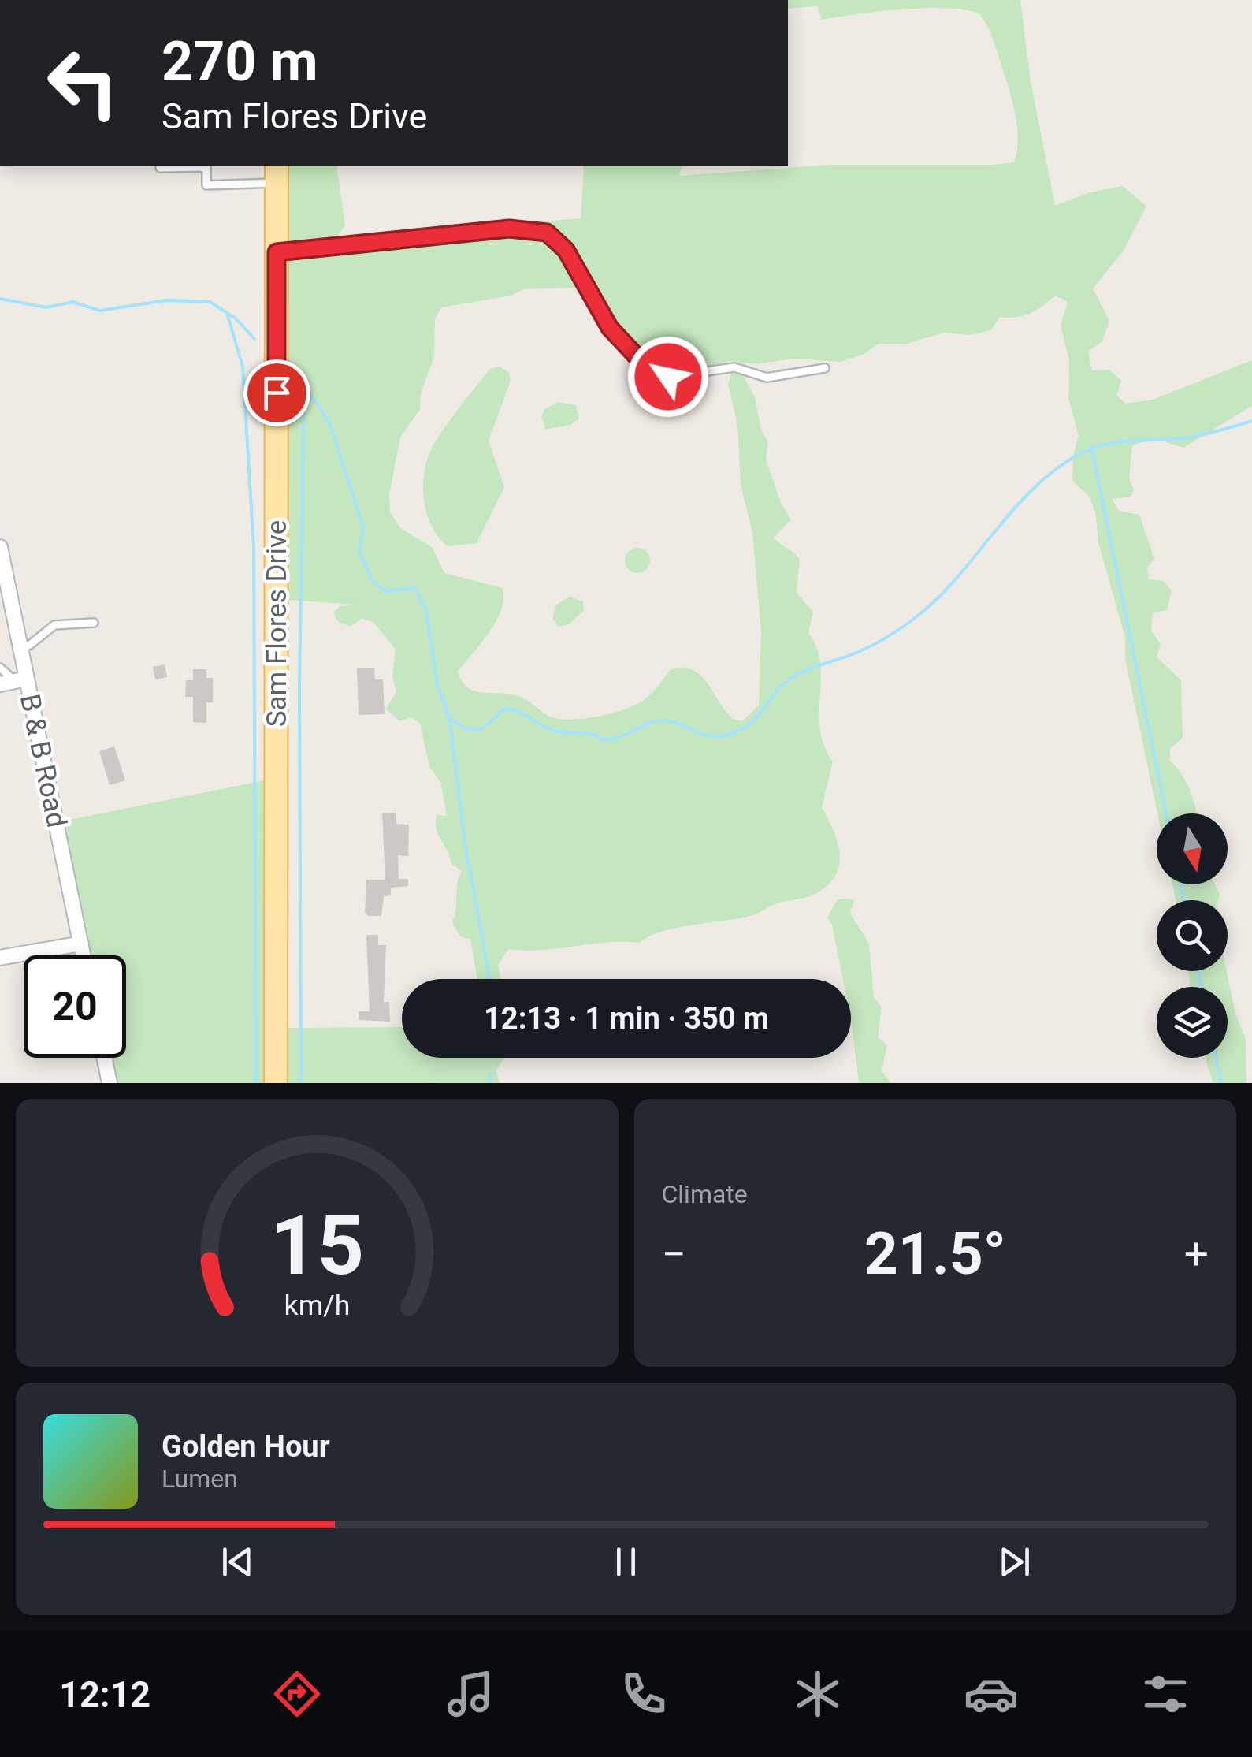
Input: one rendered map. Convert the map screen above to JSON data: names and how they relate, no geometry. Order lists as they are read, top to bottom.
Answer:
{
  "streets": {
    "main road": ["Sam Flores Drive"],
    "street": ["B & B Road"]
  },
  "north": "bottom",
  "page": {
    "turn": ["270 m", "Sam Flores Drive"],
    "limit": "20",
    "trip": "12:13 · 1 min · 350 m",
    "tile": "Climate",
    "heat": ["−", "21.5°", "+"],
    "song": ["Golden Hour", "Lumen"],
    "tabs": "12:12",
    "gauge": ["15", "km/h"]
  }
}
